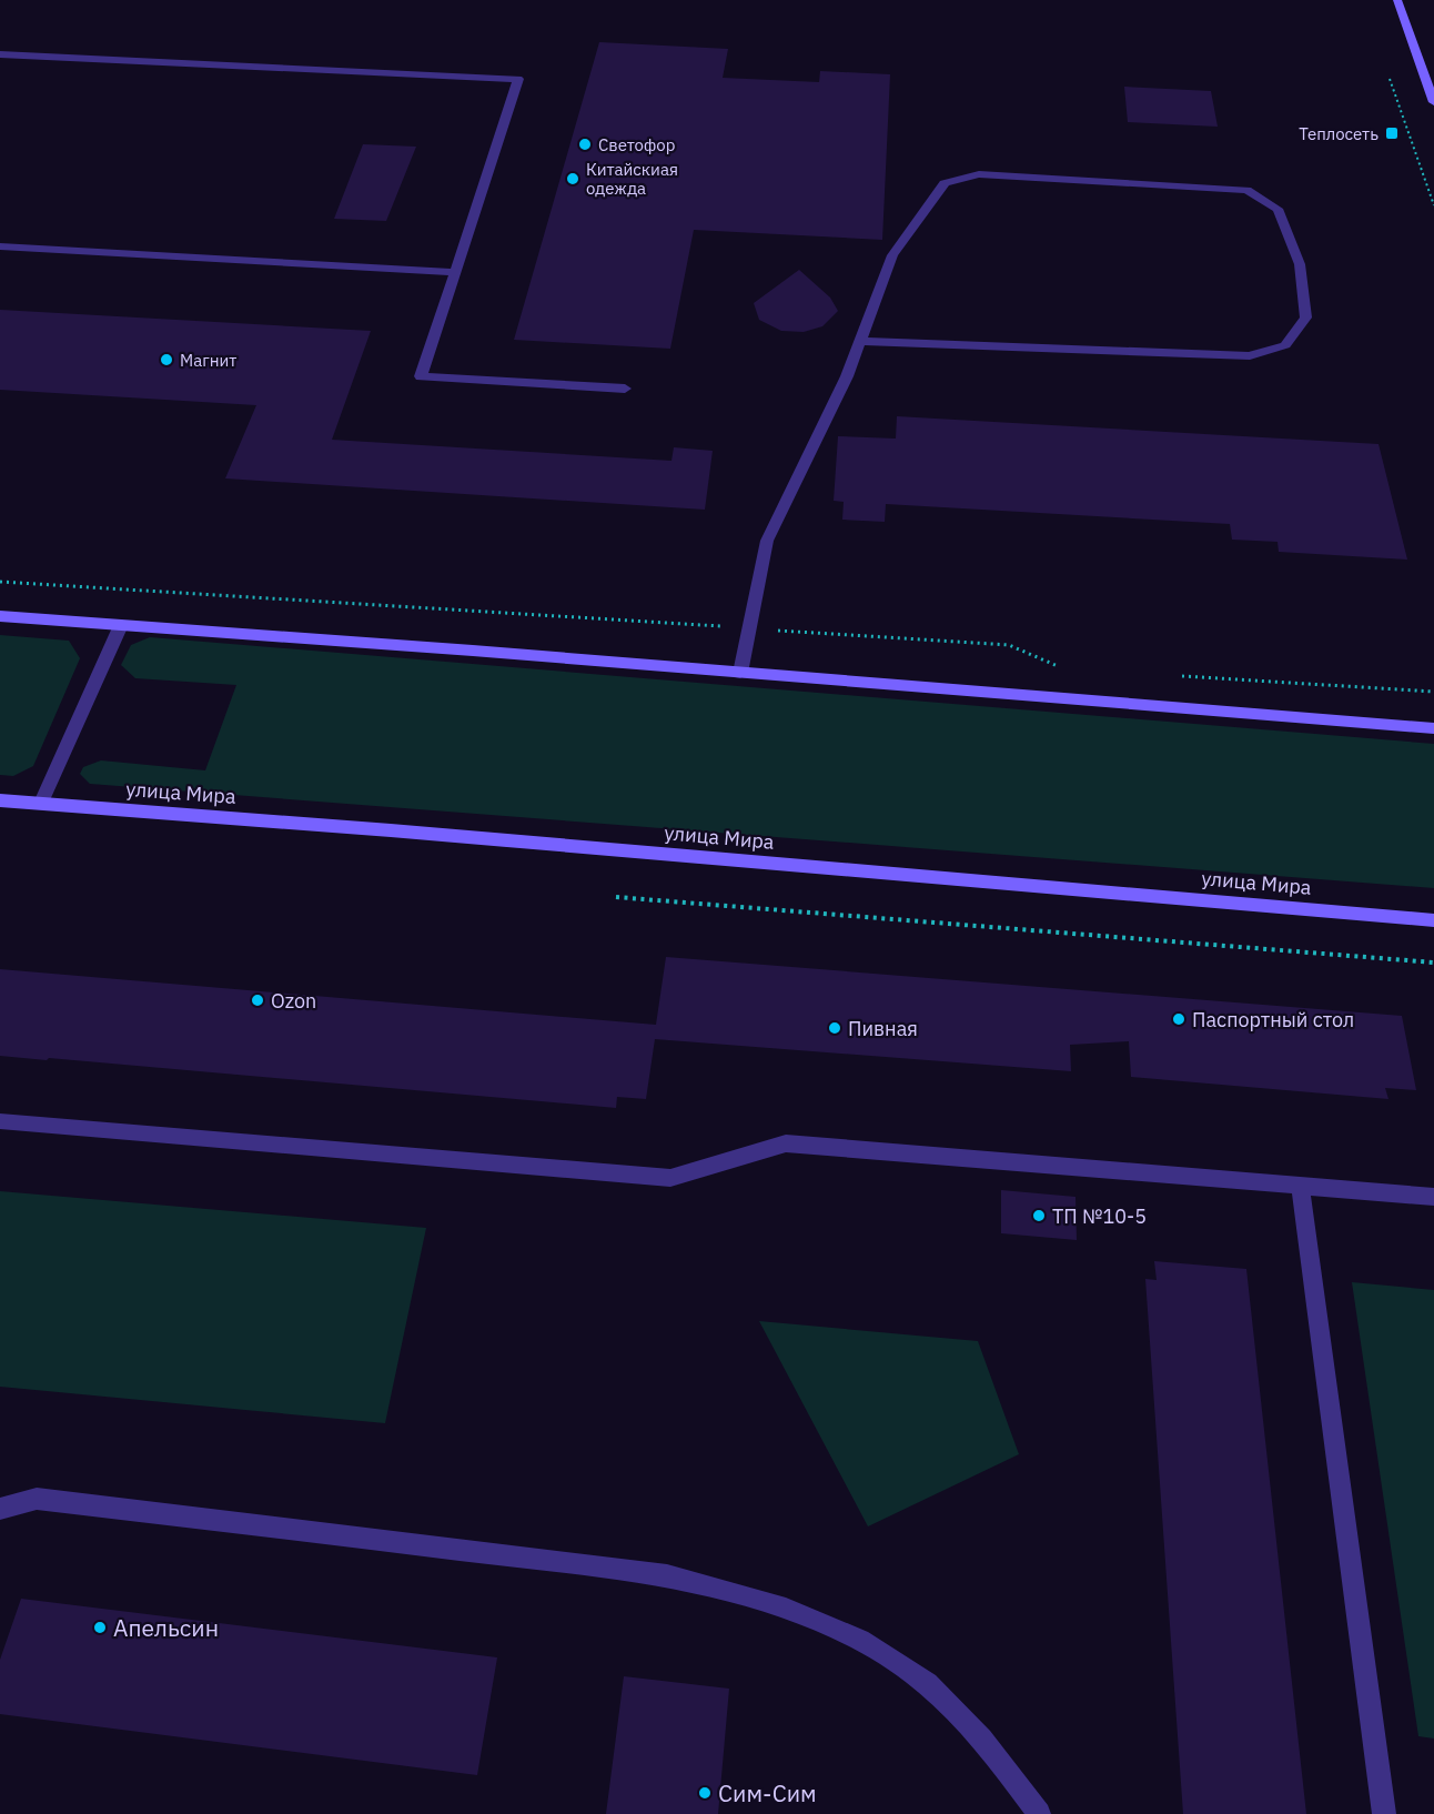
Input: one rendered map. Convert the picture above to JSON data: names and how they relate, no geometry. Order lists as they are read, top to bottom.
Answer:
{
  "streets": {
    "main road": ["улица Мира"]
  },
  "places": {
    "transit": ["Теплосеть"],
    "other": [
      "Светофор",
      "Китайскиая одежда",
      "Магнит",
      "Ozon",
      "Паспортный стол",
      "Пивная",
      "ТП №10-5",
      "Апельсин",
      "Сим-Сим"
    ]
  }
}
